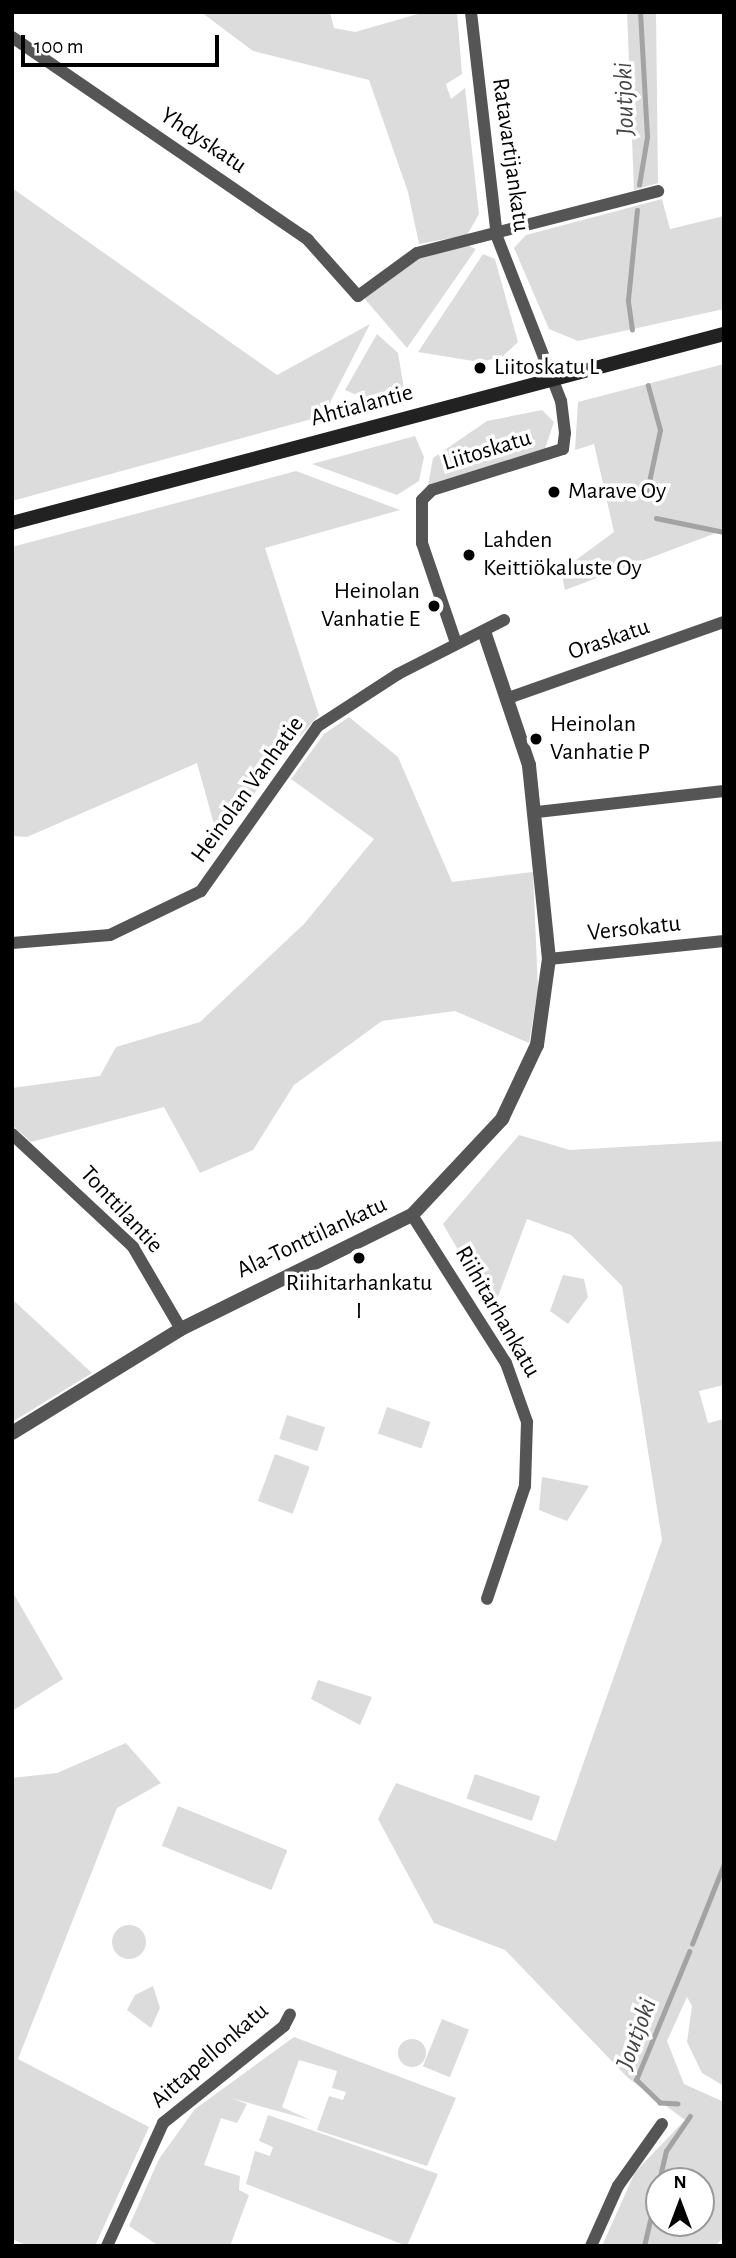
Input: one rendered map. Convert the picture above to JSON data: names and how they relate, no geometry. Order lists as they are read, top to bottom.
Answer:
{
  "streets": {
    "main road": ["Ahtialantie"],
    "street": [
      "Yhdyskatu",
      "Ratavartijankatu",
      "Liitoskatu",
      "Oraskatu",
      "Heinolan Vanhatie",
      "Versokatu",
      "Tonttilantie",
      "Ala-Tonttilankatu",
      "Riihitarhankatu",
      "Aittapellonkatu"
    ]
  },
  "crossings": [
    ["Yhdyskatu", "Ratavartijankatu"],
    ["Ratavartijankatu", "Ahtialantie"],
    ["Ratavartijankatu", "Liitoskatu"],
    ["Ahtialantie", "Liitoskatu"],
    ["Liitoskatu", "Heinolan Vanhatie"],
    ["Oraskatu", "Ala-Tonttilankatu"],
    ["Heinolan Vanhatie", "Ala-Tonttilankatu"],
    ["Versokatu", "Ala-Tonttilankatu"],
    ["Tonttilantie", "Ala-Tonttilankatu"],
    ["Ala-Tonttilankatu", "Riihitarhankatu"]
  ],
  "water": ["Joutjoki"],
  "places": [
    "Liitoskatu L",
    "Marave Oy",
    "Lahden Keittiökaluste Oy",
    "Heinolan Vanhatie E",
    "Heinolan Vanhatie P",
    "Riihitarhankatu I"
  ],
  "scale_bar": "100 m",
  "north": "top"
}
